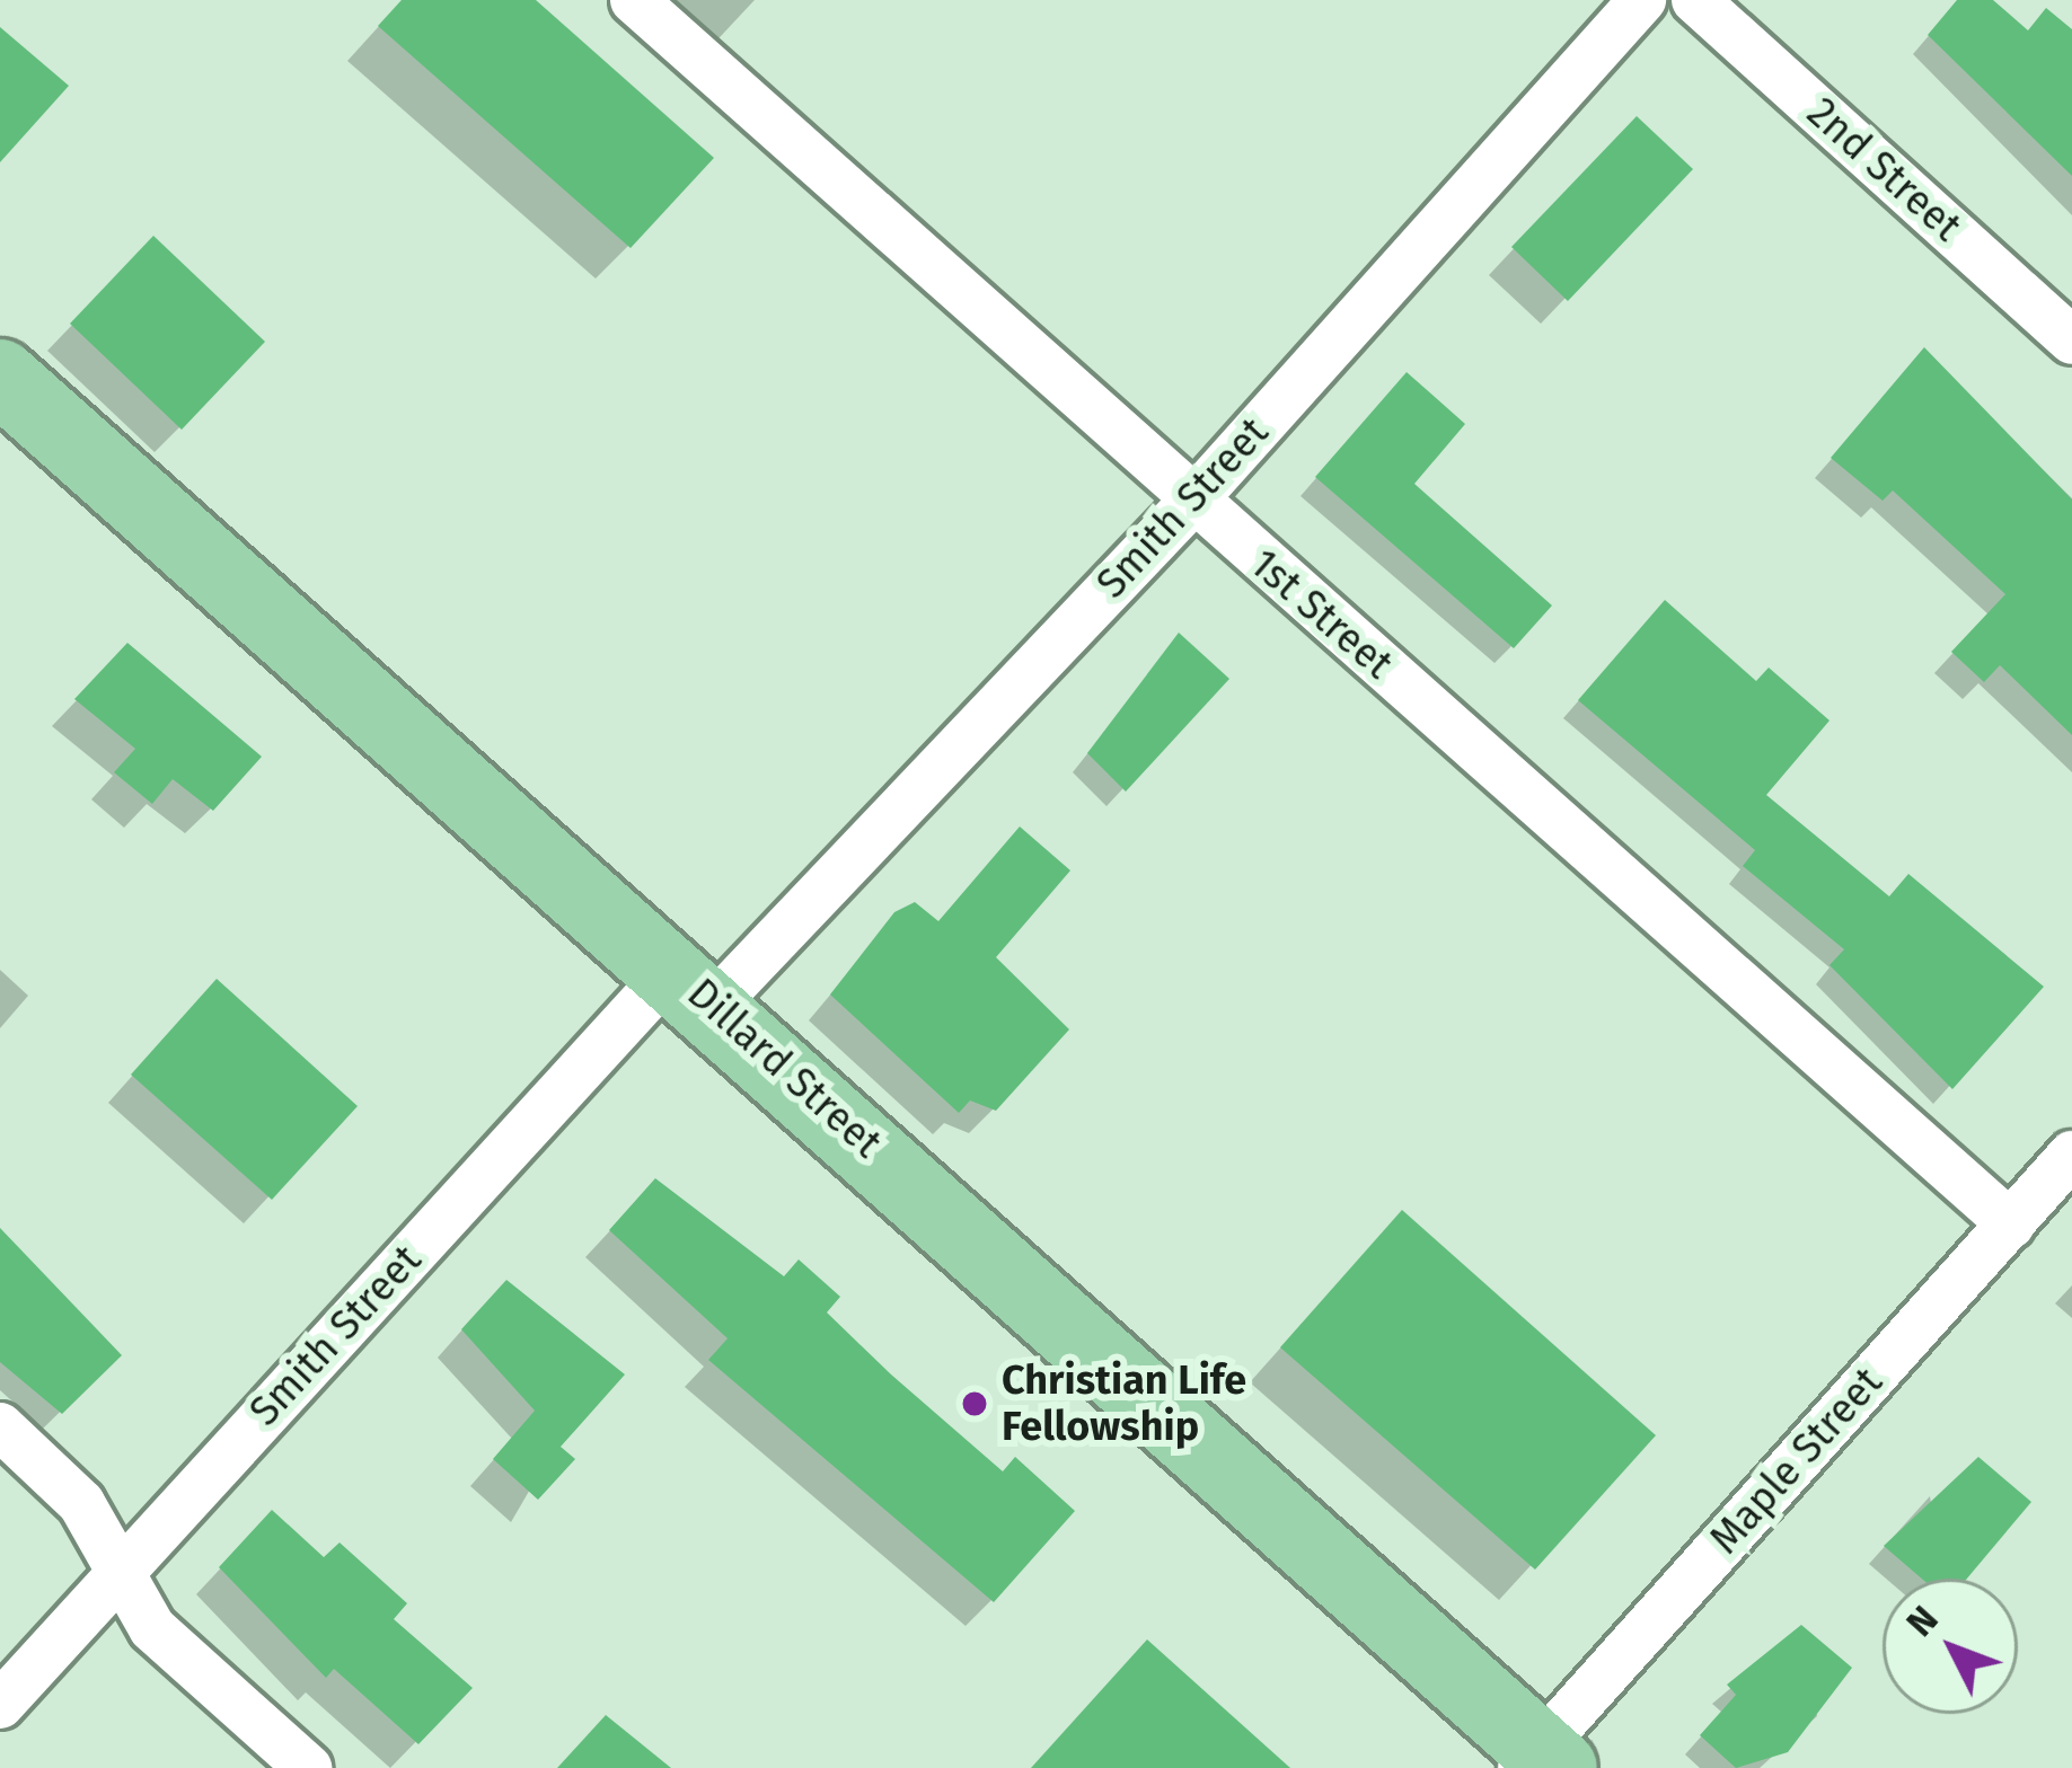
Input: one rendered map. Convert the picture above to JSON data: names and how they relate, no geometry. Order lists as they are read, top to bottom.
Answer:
{
  "streets": {
    "main road": ["Dillard Street"],
    "street": [
      "2nd Street",
      "Smith Street",
      "1st Street",
      "Maple Street"
    ]
  },
  "crossings": [
    ["Smith Street", "1st Street"],
    ["Smith Street", "Dillard Street"],
    ["1st Street", "Maple Street"],
    ["Dillard Street", "Maple Street"]
  ],
  "places": ["Christian Life Fellowship"],
  "north": "top left"
}
